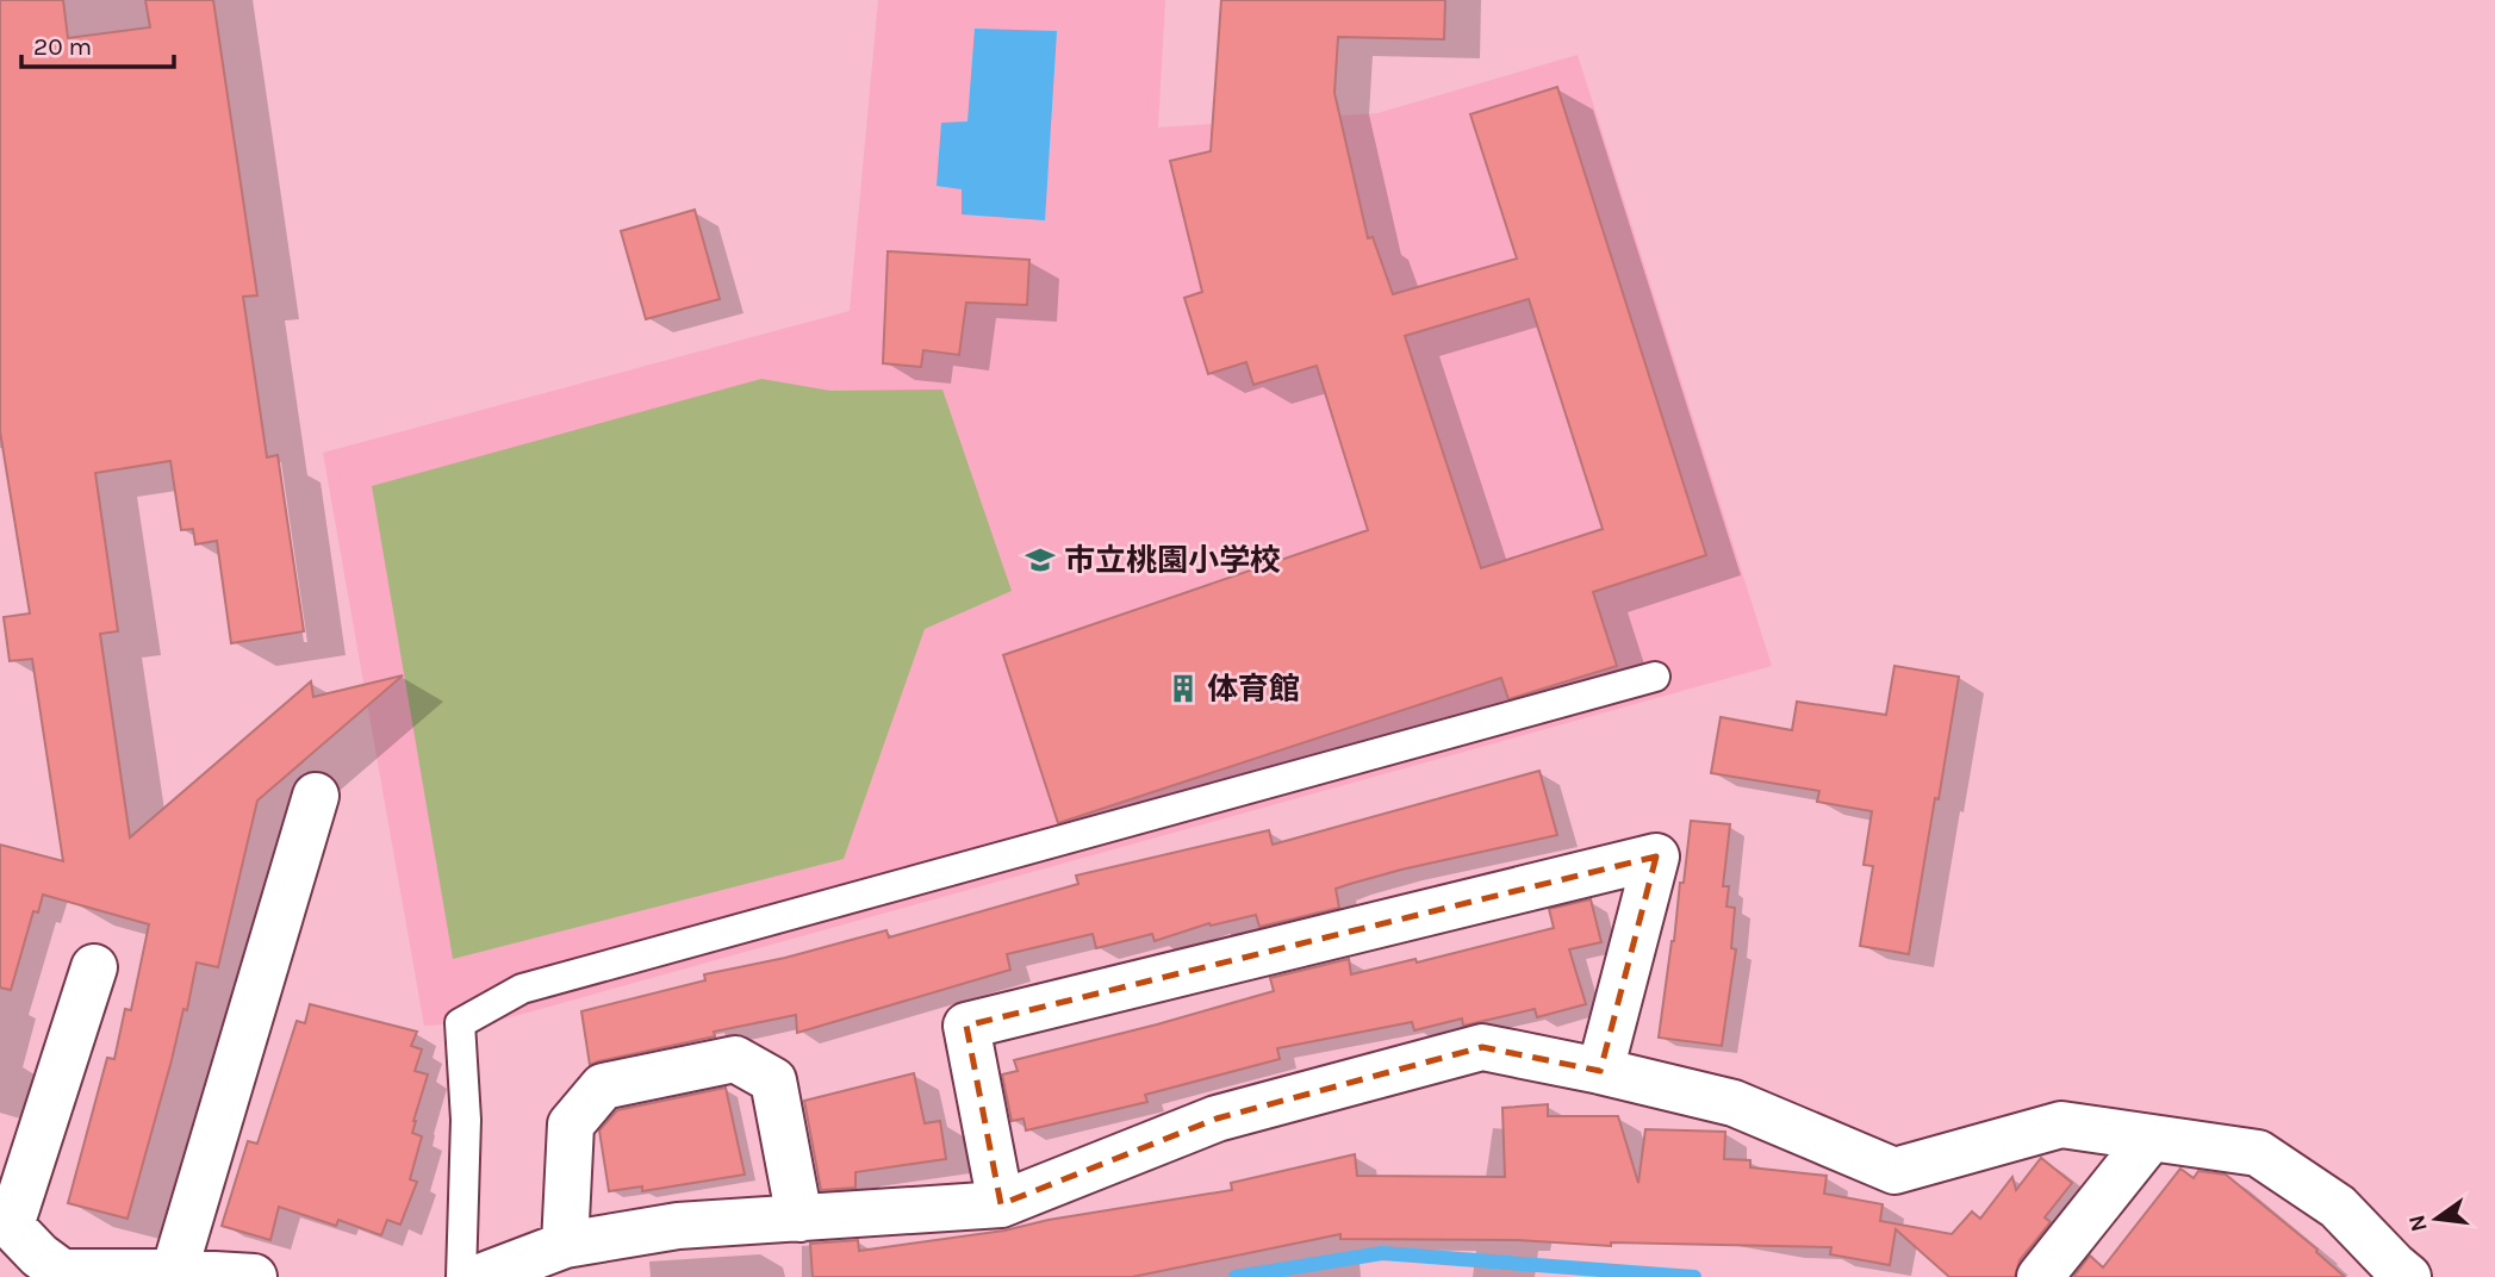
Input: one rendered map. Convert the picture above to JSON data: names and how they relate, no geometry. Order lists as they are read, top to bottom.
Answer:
{
  "places": {
    "school or university": ["市立桃園小学校"],
    "building": ["体育館"]
  },
  "scale_bar": "20 m",
  "north": "left"
}
